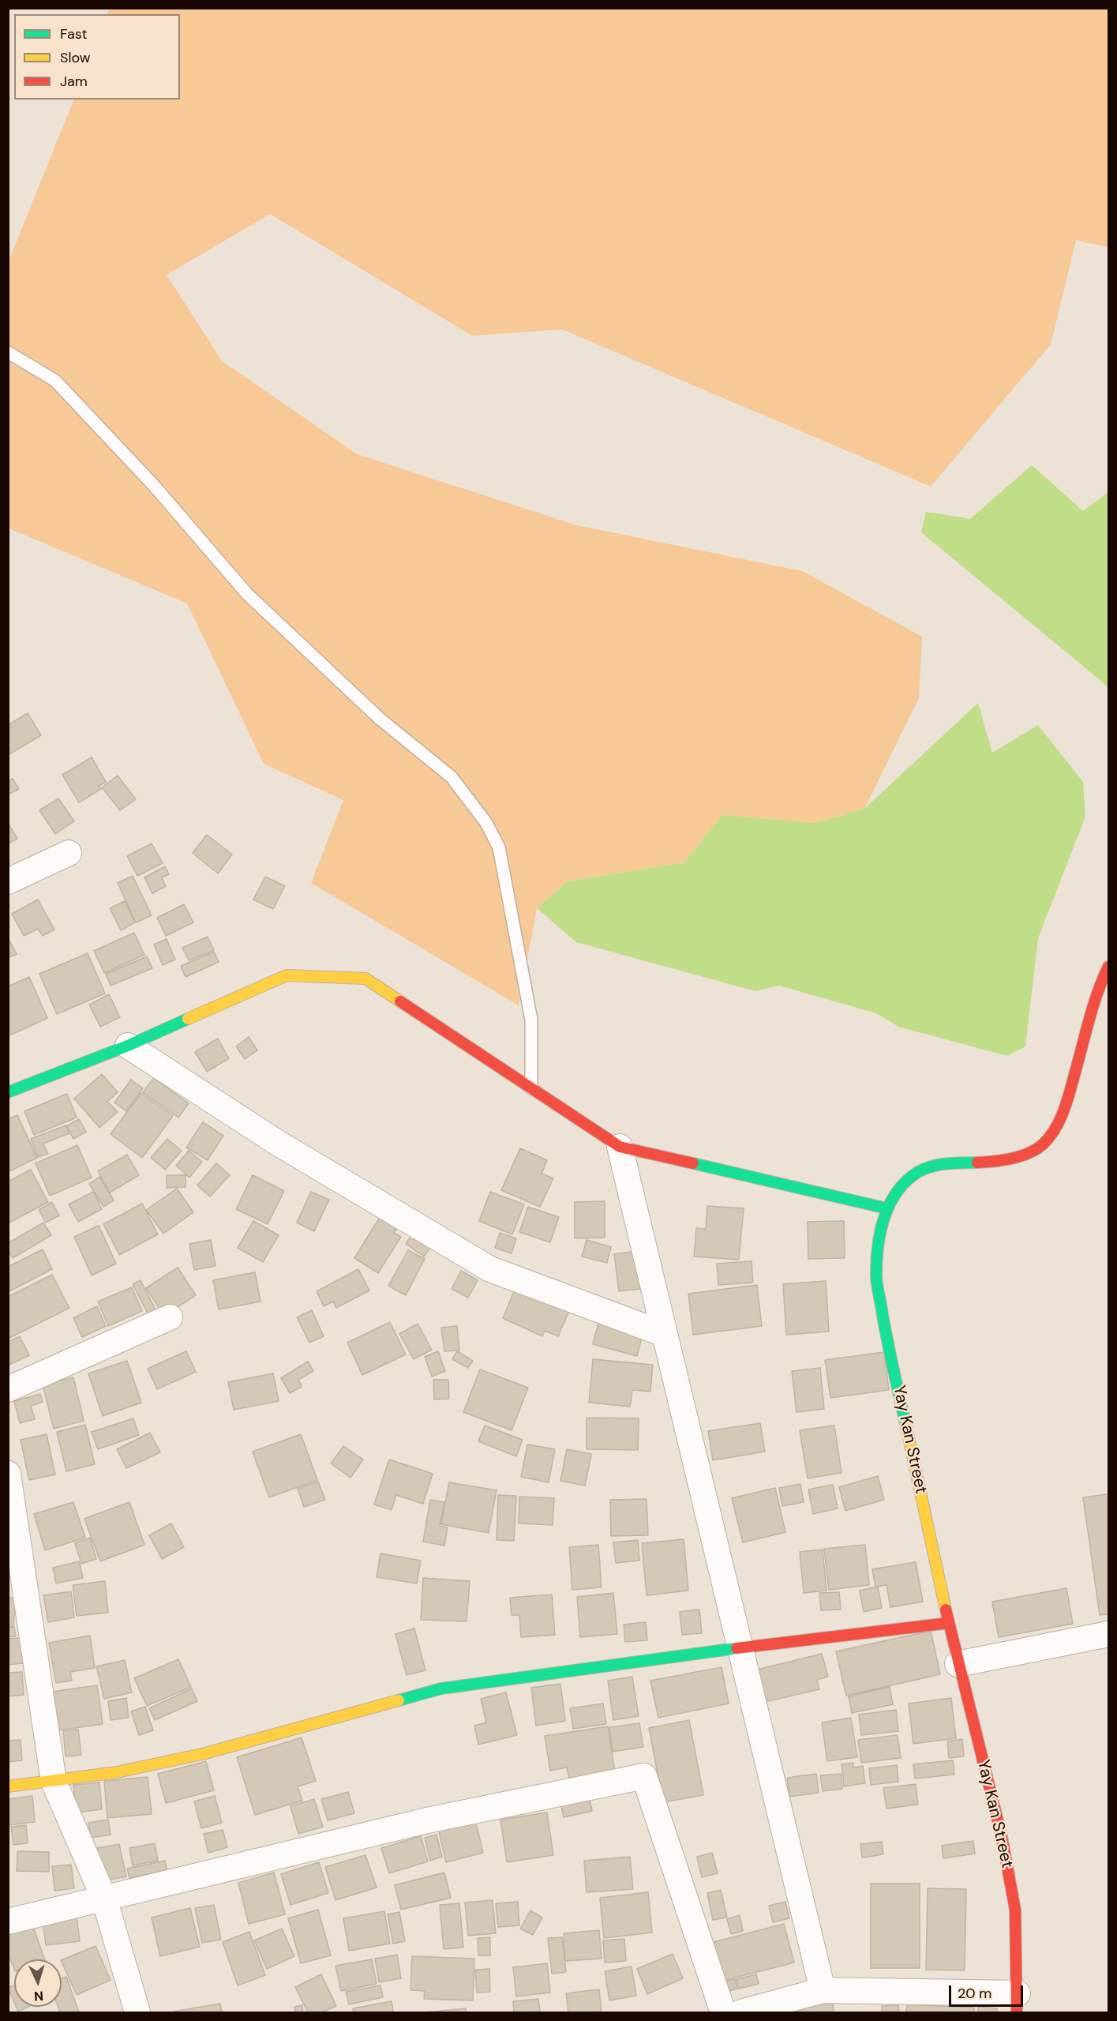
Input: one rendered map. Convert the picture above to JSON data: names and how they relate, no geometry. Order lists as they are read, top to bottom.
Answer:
{
  "streets": {
    "street": ["Yay Kan Street"]
  },
  "legend": ["Fast", "Slow", "Jam"],
  "scale_bar": "20 m",
  "north": "bottom"
}
